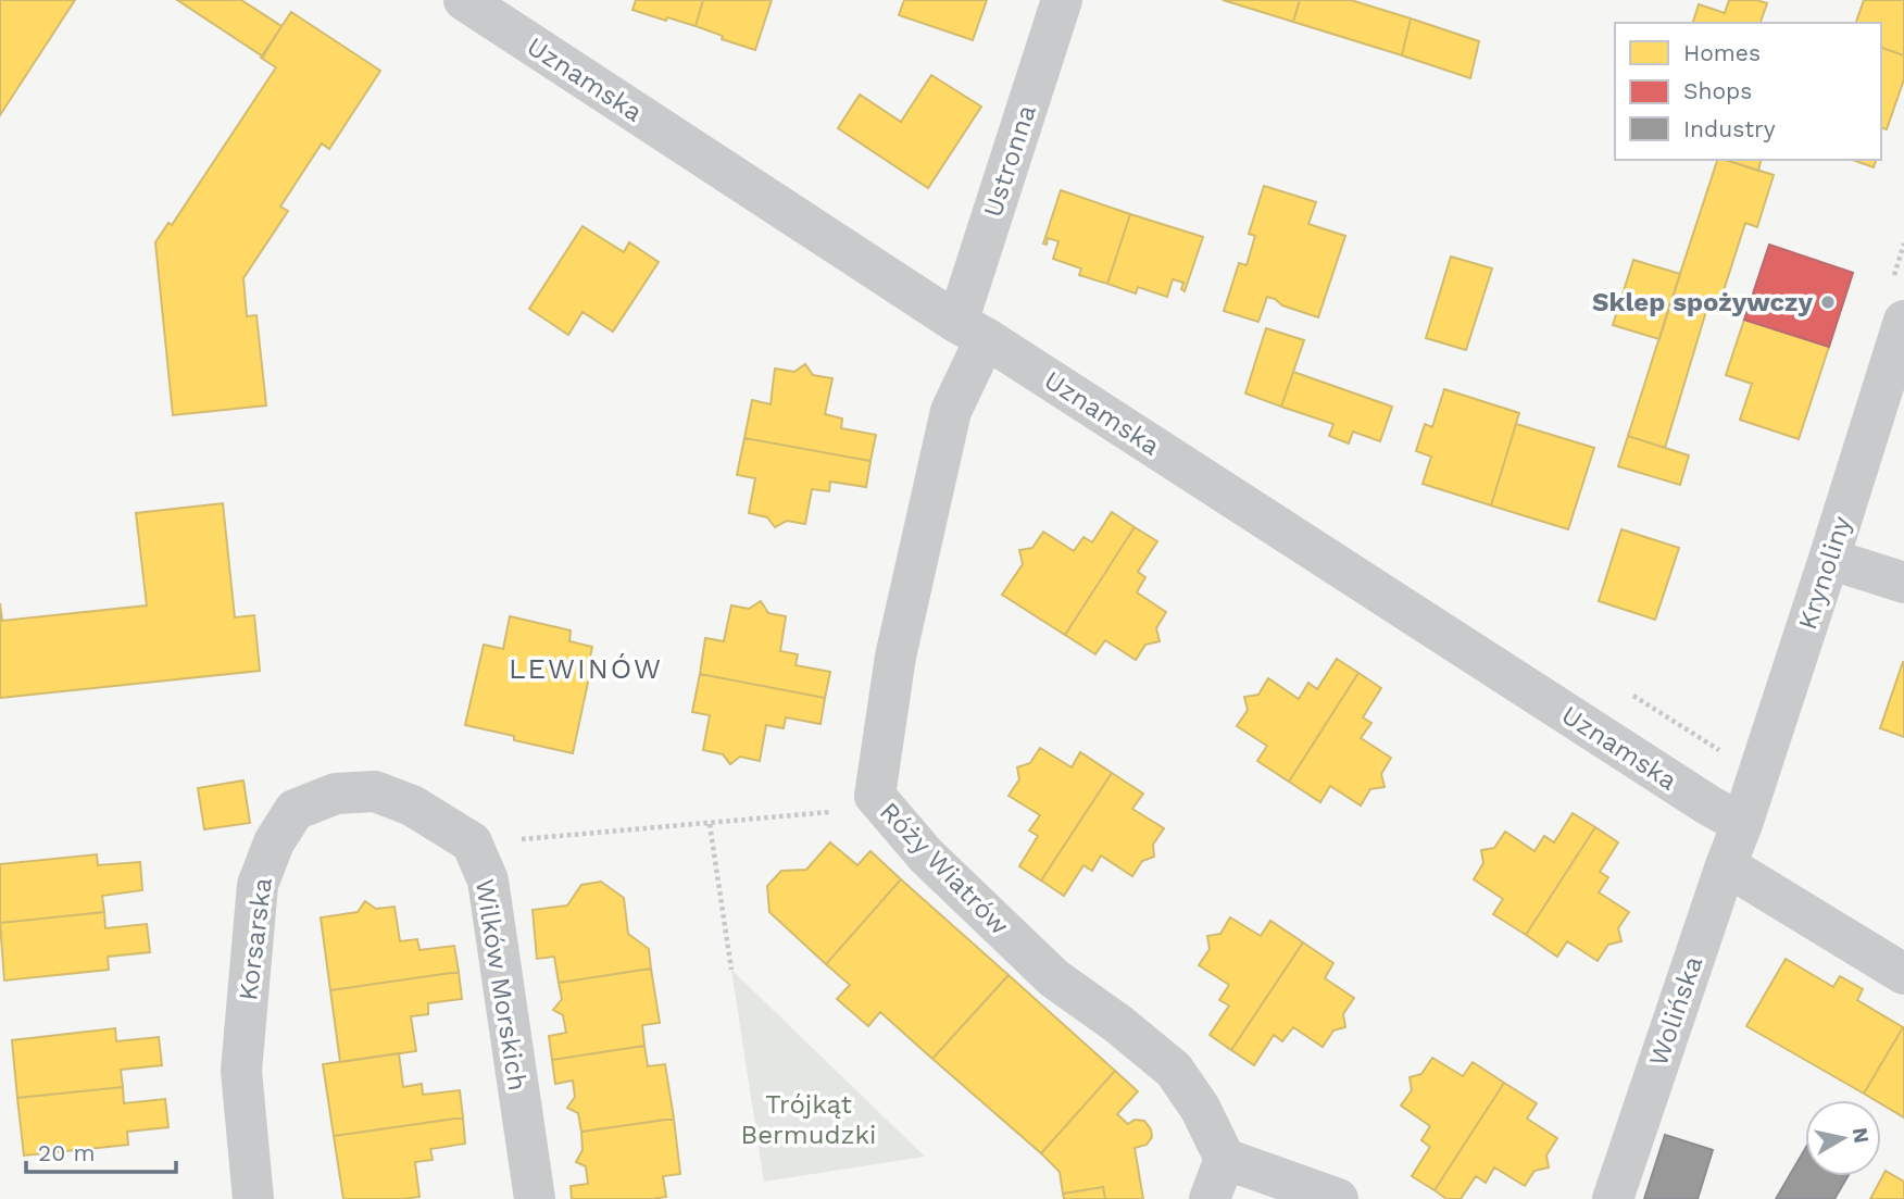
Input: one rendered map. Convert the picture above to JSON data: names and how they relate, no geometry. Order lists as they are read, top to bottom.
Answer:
{
  "streets": {
    "street": [
      "Uznamska",
      "Ustronna",
      "Krynoliny",
      "Róży Wiatrów",
      "Korsarska",
      "Wilków Morskich",
      "Wolińska"
    ]
  },
  "crossings": [
    ["Uznamska", "Ustronna"],
    ["Uznamska", "Krynoliny"],
    ["Uznamska", "Róży Wiatrów"],
    ["Uznamska", "Wolińska"],
    ["Ustronna", "Róży Wiatrów"],
    ["Krynoliny", "Wolińska"],
    ["Korsarska", "Wilków Morskich"]
  ],
  "districts": ["LEWINÓW"],
  "parks": ["Trójkąt Bermudzki"],
  "places": ["Sklep spożywczy"],
  "legend": ["Homes", "Shops", "Industry"],
  "scale_bar": "20 m",
  "north": "right"
}
